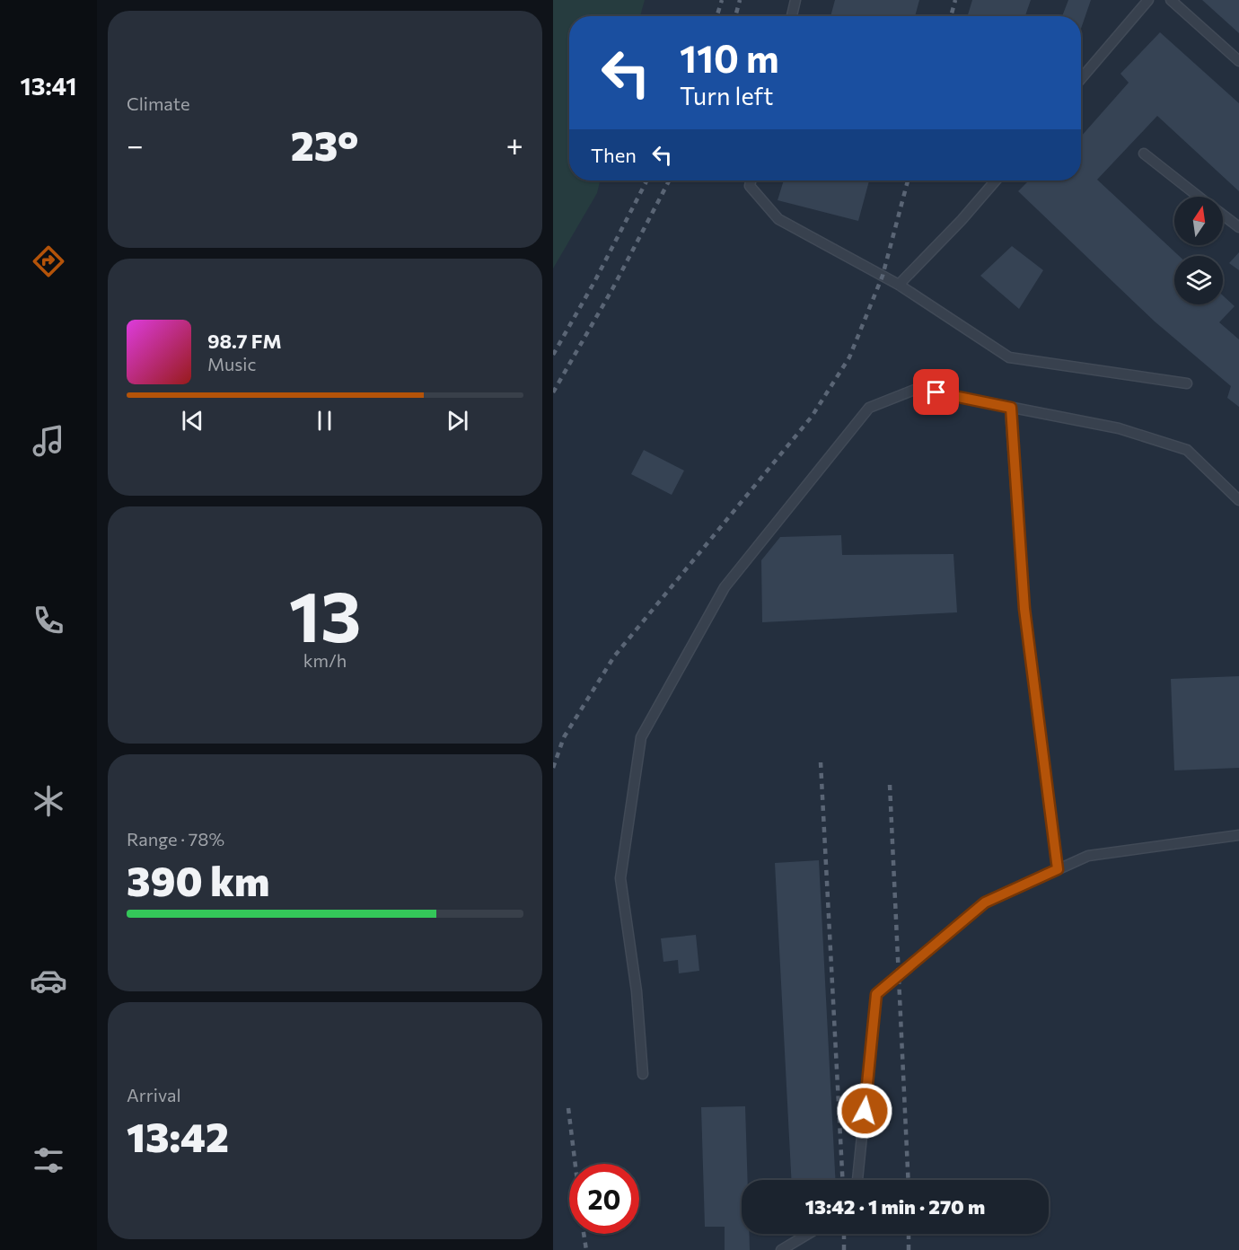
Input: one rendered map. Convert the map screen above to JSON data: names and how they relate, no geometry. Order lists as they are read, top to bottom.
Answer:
{
  "north": "top",
  "page": {
    "tabs": "13:41",
    "tile": [
      "Climate",
      ["13", "km/h"],
      ["Range · 78%", "390 km"],
      ["Arrival", "13:42"]
    ],
    "turn": ["110 m", "Turn left"],
    "heat": ["−", "23°", "+"],
    "then": "Then",
    "song": ["98.7 FM", "Music"],
    "limit": "20",
    "trip": "13:42 · 1 min · 270 m"
  }
}
